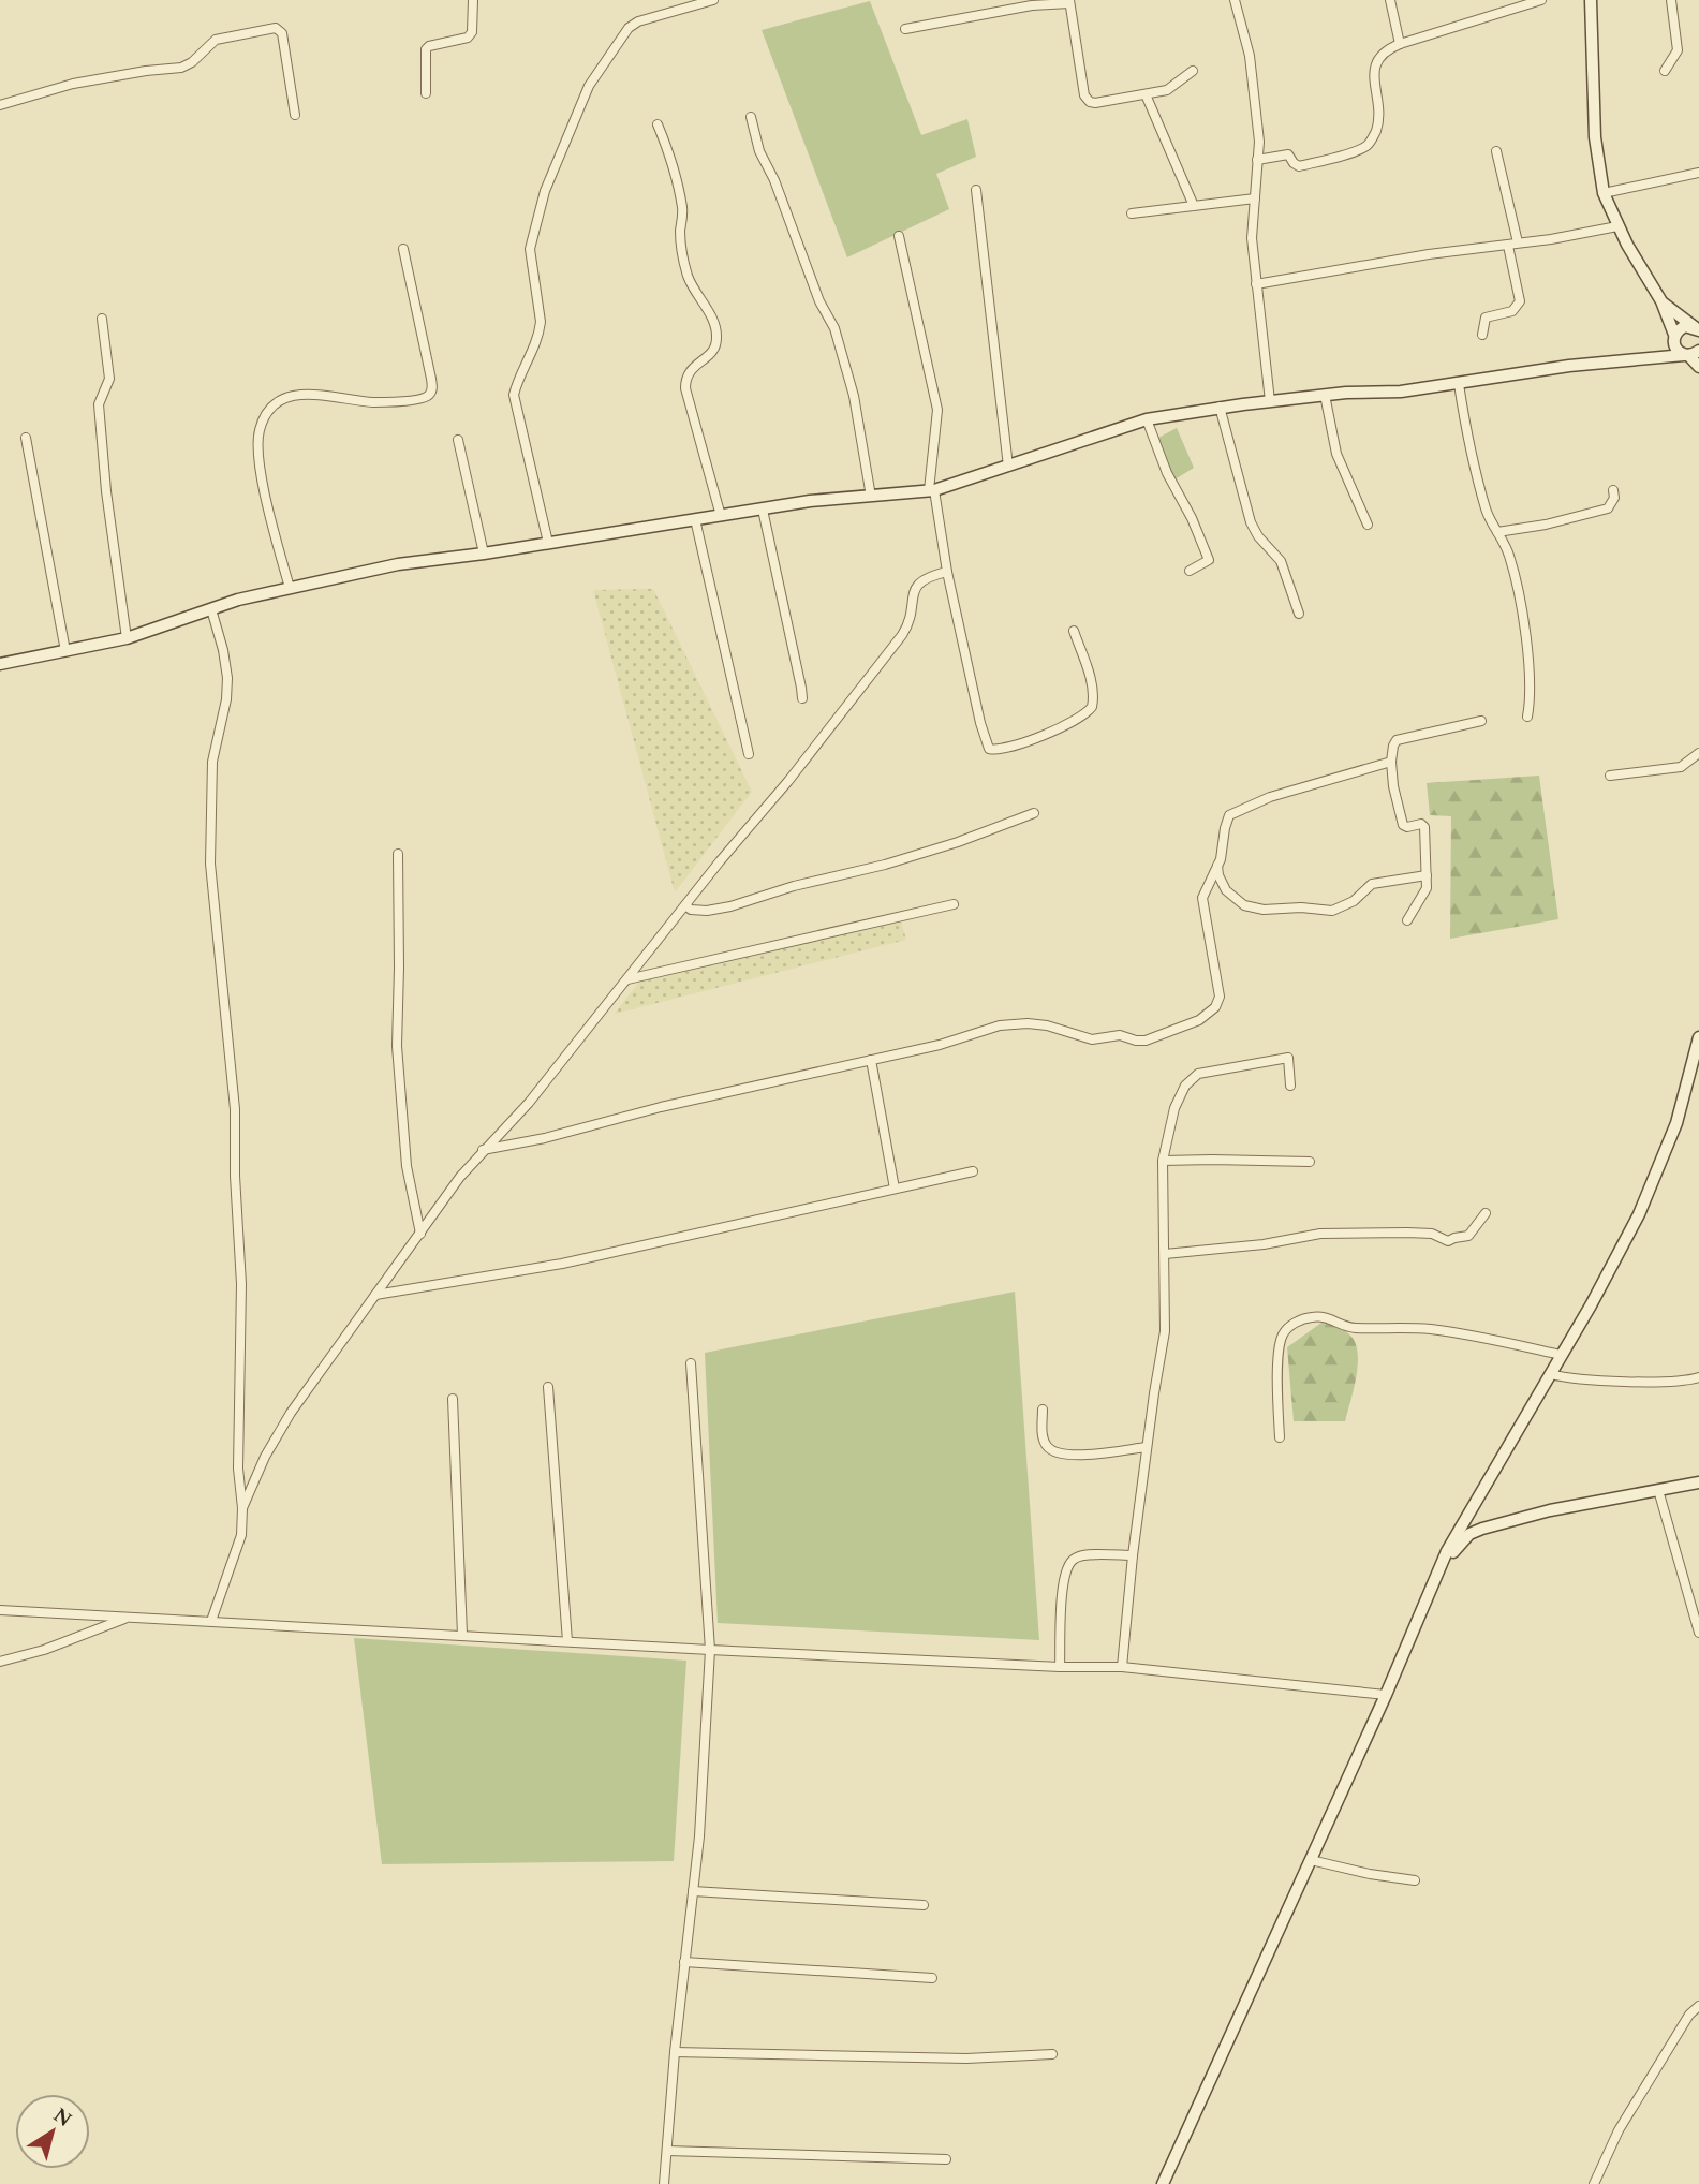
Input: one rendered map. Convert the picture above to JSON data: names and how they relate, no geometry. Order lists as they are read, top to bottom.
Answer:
{
  "north": "top right"
}
